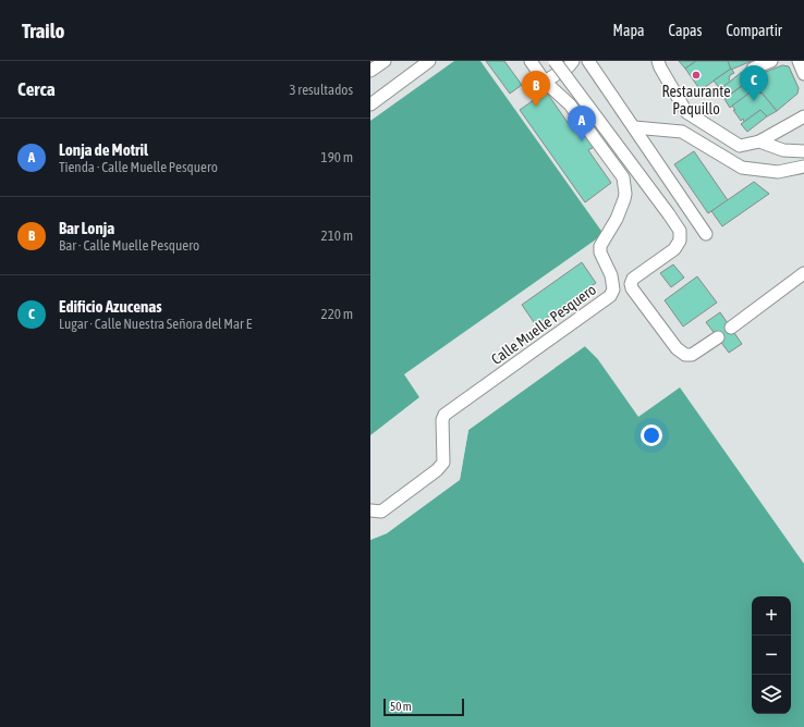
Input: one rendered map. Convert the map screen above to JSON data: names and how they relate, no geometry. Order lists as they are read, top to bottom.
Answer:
{
  "streets": {
    "street": ["Calle Muelle Pesquero"]
  },
  "places": ["Restaurante Paquillo"],
  "scale_bar": "50 m",
  "page": {
    "header": "Trailo",
    "nav": ["Mapa", "Capas", "Compartir"],
    "heading": ["Cerca", "3 resultados"],
    "pins": ["C", "B", "A"],
    "list": [
      {
        "mark": "A",
        "name": "Lonja de Motril",
        "note": "Tienda · Calle Muelle Pesquero",
        "value": "190 m"
      },
      {
        "mark": "B",
        "name": "Bar Lonja",
        "note": "Bar · Calle Muelle Pesquero",
        "value": "210 m"
      },
      {
        "mark": "C",
        "name": "Edificio Azucenas",
        "note": "Lugar · Calle Nuestra Señora del Mar E",
        "value": "220 m"
      }
    ],
    "map_buttons": ["+", "−"],
    "scale": "50 m"
  }
}
